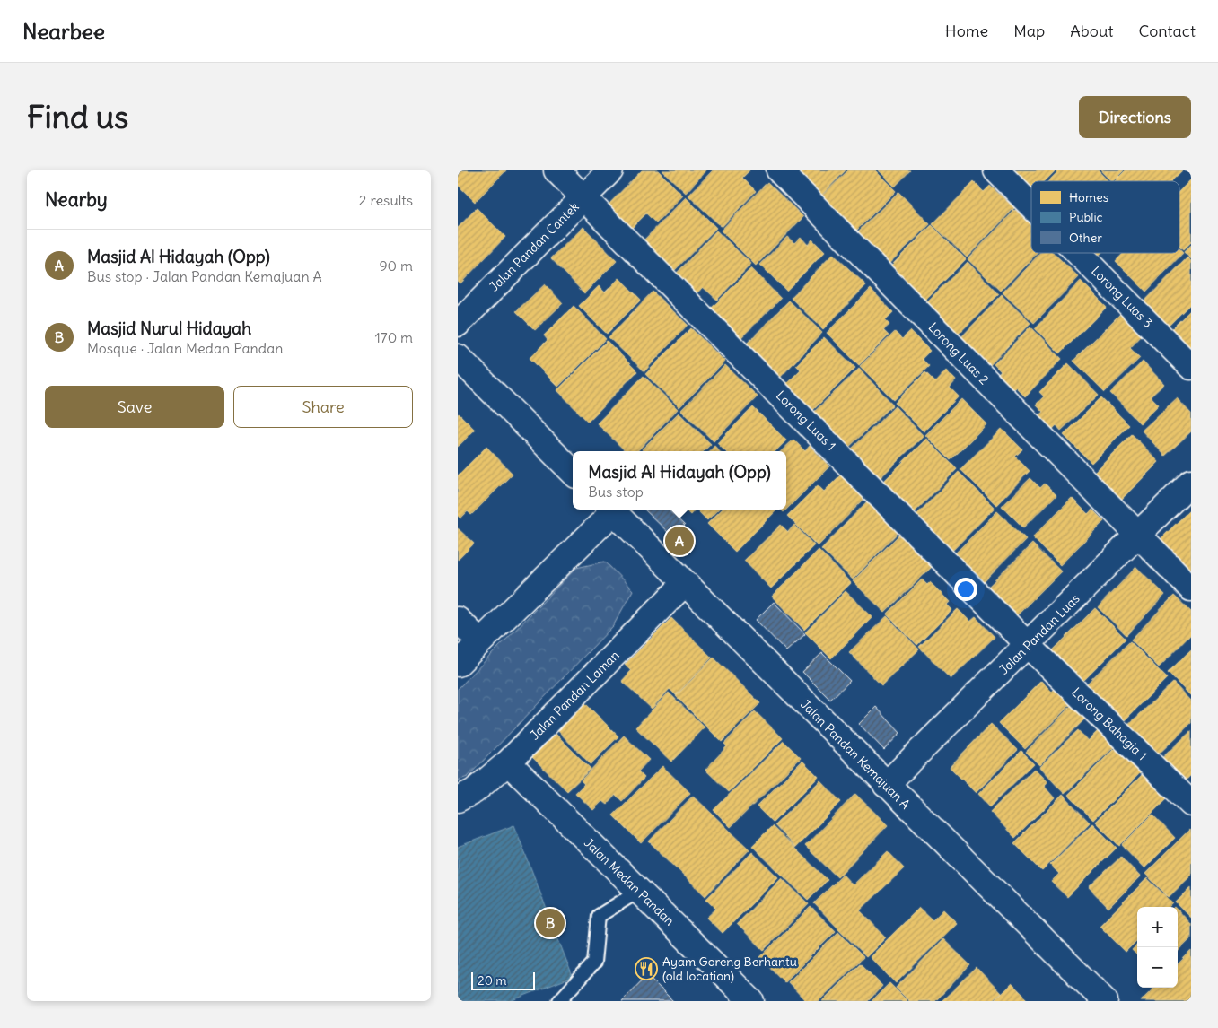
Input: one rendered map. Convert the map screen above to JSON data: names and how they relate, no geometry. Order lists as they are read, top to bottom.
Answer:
{
  "streets": {
    "street": [
      "Jalan Pandan Cantek",
      "Lorong Luas 3",
      "Lorong Luas 2",
      "Lorong Luas 1",
      "Jalan Pandan Luas",
      "Jalan Pandan Laman",
      "Lorong Bahagia 1",
      "Jalan Pandan Kemajuan A",
      "Jalan Medan Pandan"
    ]
  },
  "crossings": [
    ["Jalan Pandan Cantek", "Lorong Luas 1"],
    ["Lorong Luas 2", "Jalan Pandan Luas"],
    ["Lorong Luas 1", "Jalan Pandan Luas"],
    ["Lorong Luas 1", "Lorong Bahagia 1"],
    ["Jalan Pandan Luas", "Lorong Bahagia 1"],
    ["Jalan Pandan Luas", "Jalan Pandan Kemajuan A"],
    ["Jalan Pandan Laman", "Jalan Pandan Kemajuan A"],
    ["Jalan Pandan Laman", "Jalan Medan Pandan"]
  ],
  "places": {
    "restaurant": ["Ayam Goreng Berhantu (old location)"]
  },
  "legend": ["Homes", "Public", "Other"],
  "scale_bar": "20 m",
  "page": {
    "header": "Nearbee",
    "nav": [
      "Home",
      "Map",
      "About",
      "Contact"
    ],
    "buttons": [
      "Directions",
      ["Save", "Share"]
    ],
    "title": "Find us",
    "heading": ["Nearby", "2 results"],
    "list": [
      {
        "mark": "A",
        "name": "Masjid Al Hidayah (Opp)",
        "note": "Bus stop · Jalan Pandan Kemajuan A",
        "value": "90 m"
      },
      {
        "mark": "B",
        "name": "Masjid Nurul Hidayah",
        "note": "Mosque · Jalan Medan Pandan",
        "value": "170 m"
      }
    ],
    "popup": ["Masjid Al Hidayah (Opp)", "Bus stop"],
    "pins": ["A", "B"],
    "map_buttons": ["+", "−"],
    "scale": "20 m"
  }
}
